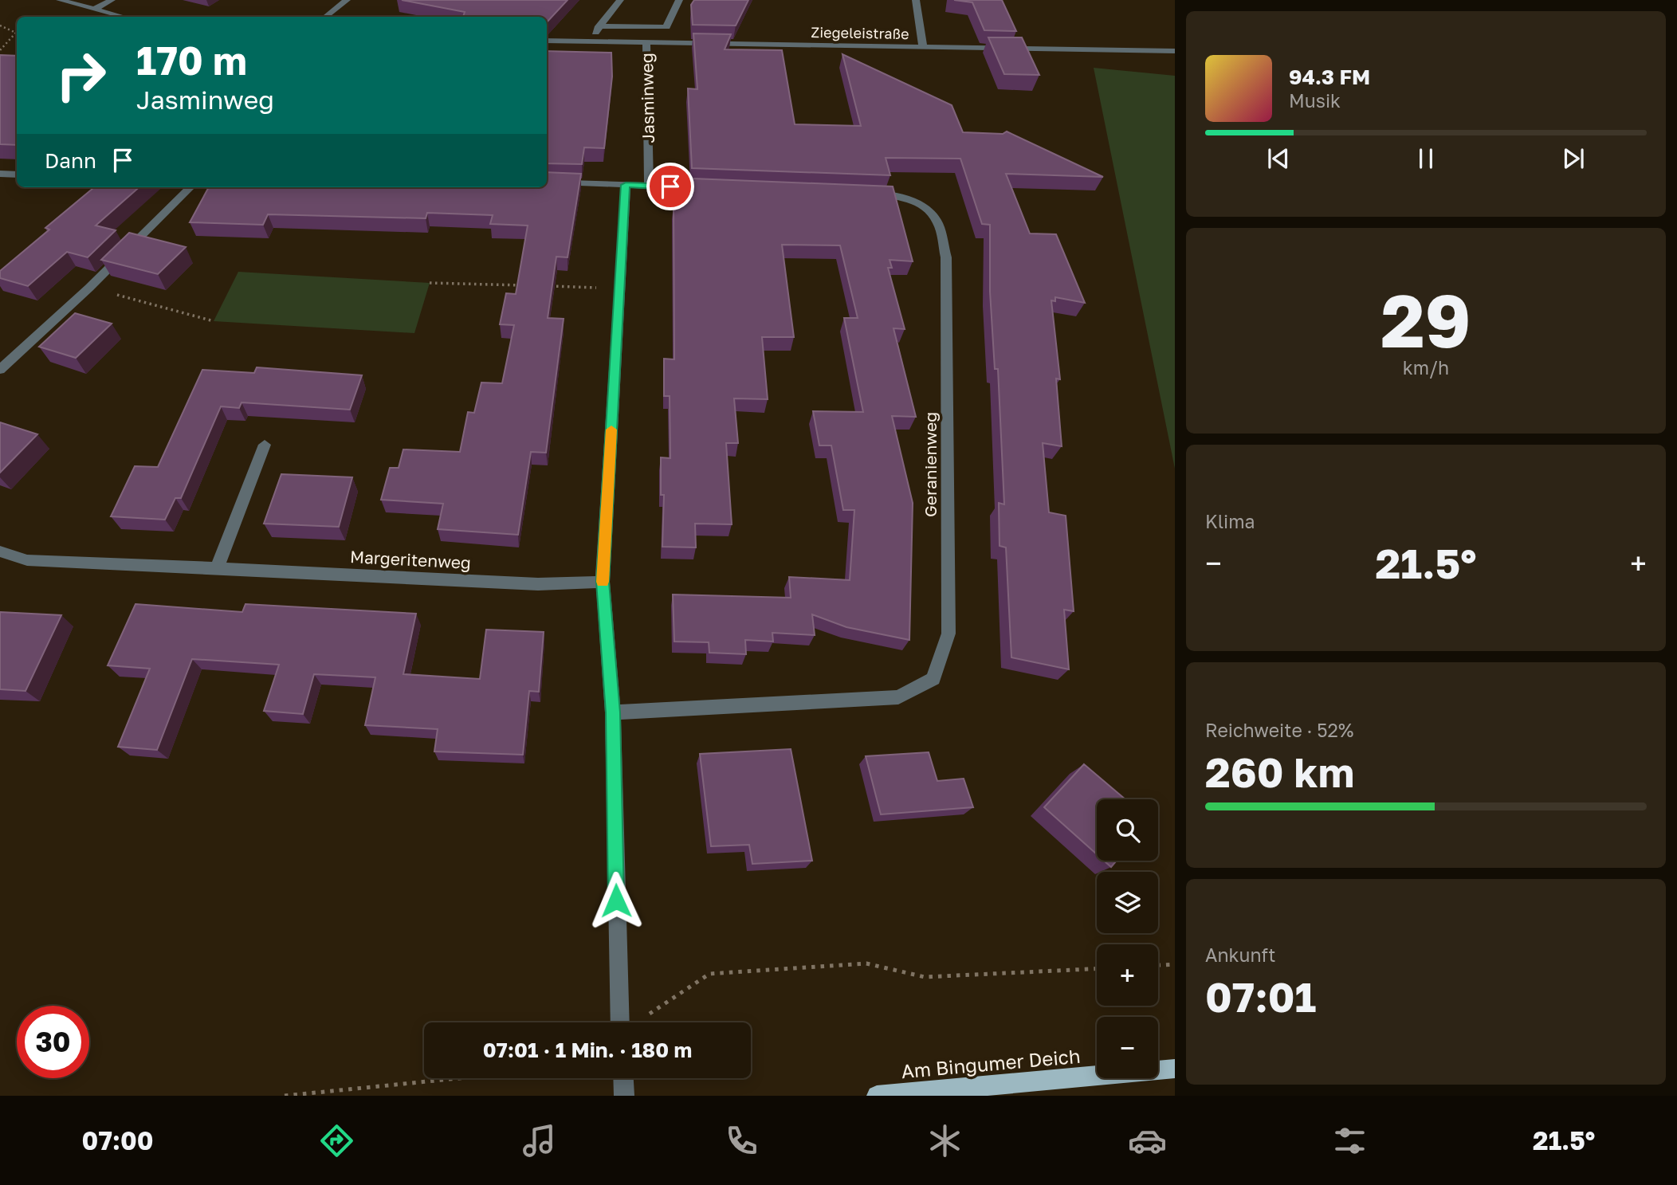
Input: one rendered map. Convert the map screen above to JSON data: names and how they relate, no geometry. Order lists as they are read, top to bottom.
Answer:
{
  "streets": {
    "main road": ["Am Bingumer Deich"],
    "street": [
      "Ziegeleistraße",
      "Jasminweg",
      "Geranienweg",
      "Margeritenweg"
    ]
  },
  "crossings": [
    ["Ziegeleistraße", "Jasminweg"]
  ],
  "page": {
    "turn": ["170 m", "Jasminweg"],
    "song": ["94.3 FM", "Musik"],
    "then": "Dann",
    "tile": [
      ["29", "km/h"],
      "Klima",
      ["Reichweite · 52%", "260 km"],
      ["Ankunft", "07:01"]
    ],
    "heat": ["−", "21.5°", "+"],
    "map_buttons": ["+", "−"],
    "limit": "30",
    "trip": "07:01 · 1 Min. · 180 m",
    "tabs": ["07:00", "21.5°"]
  }
}
